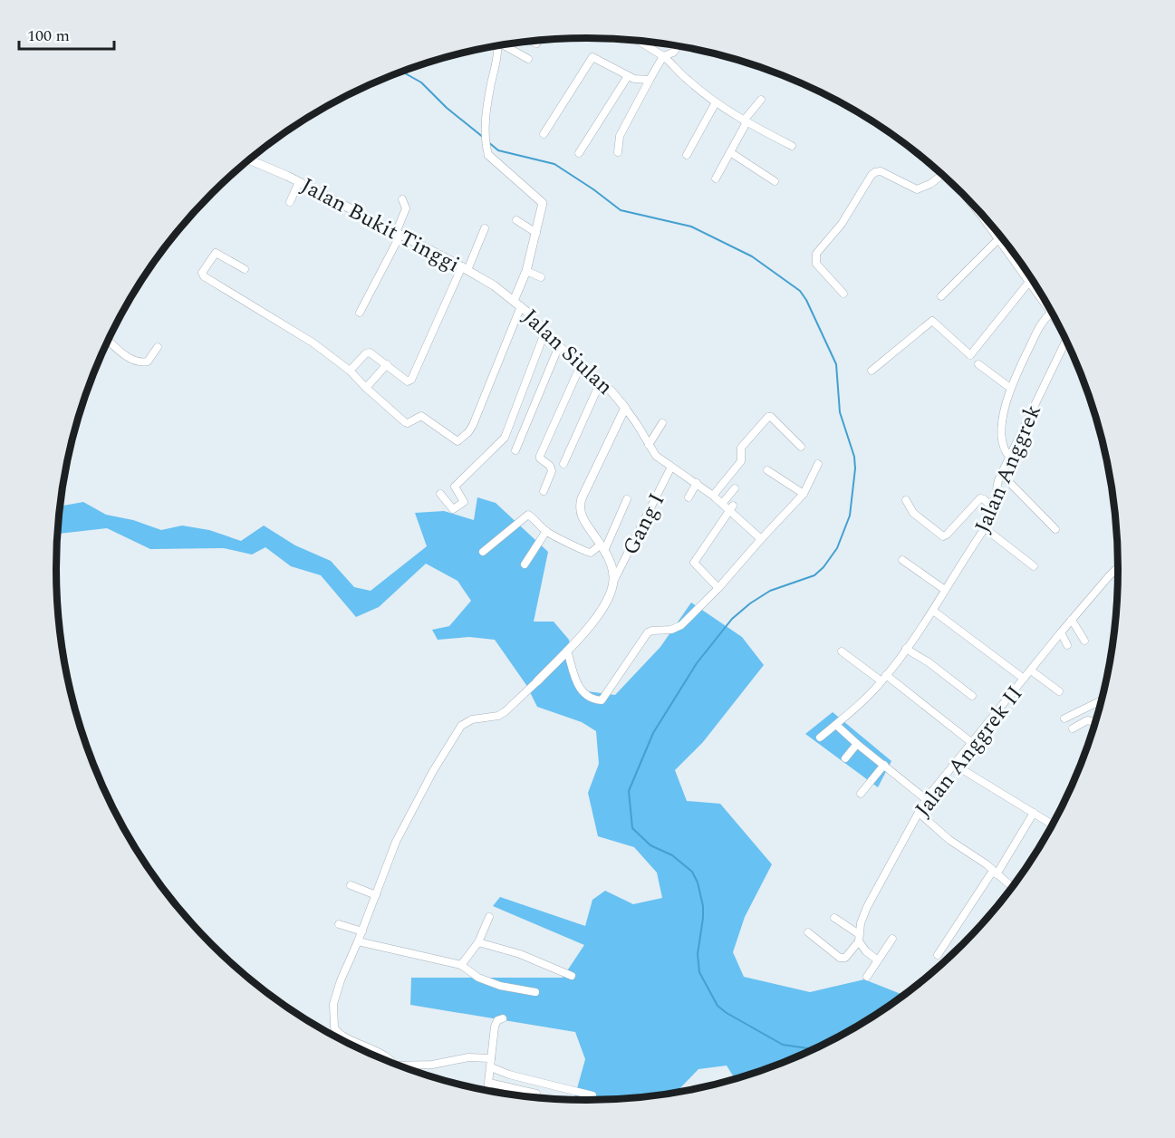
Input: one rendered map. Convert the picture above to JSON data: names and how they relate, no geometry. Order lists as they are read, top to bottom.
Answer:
{
  "streets": {
    "street": [
      "Jalan Bukit Tinggi",
      "Jalan Siulan",
      "Jalan Anggrek",
      "Gang I",
      "Jalan Anggrek II"
    ]
  },
  "crossings": [
    ["Jalan Bukit Tinggi", "Jalan Siulan"],
    ["Jalan Siulan", "Gang I"]
  ],
  "scale_bar": "100 m"
}
